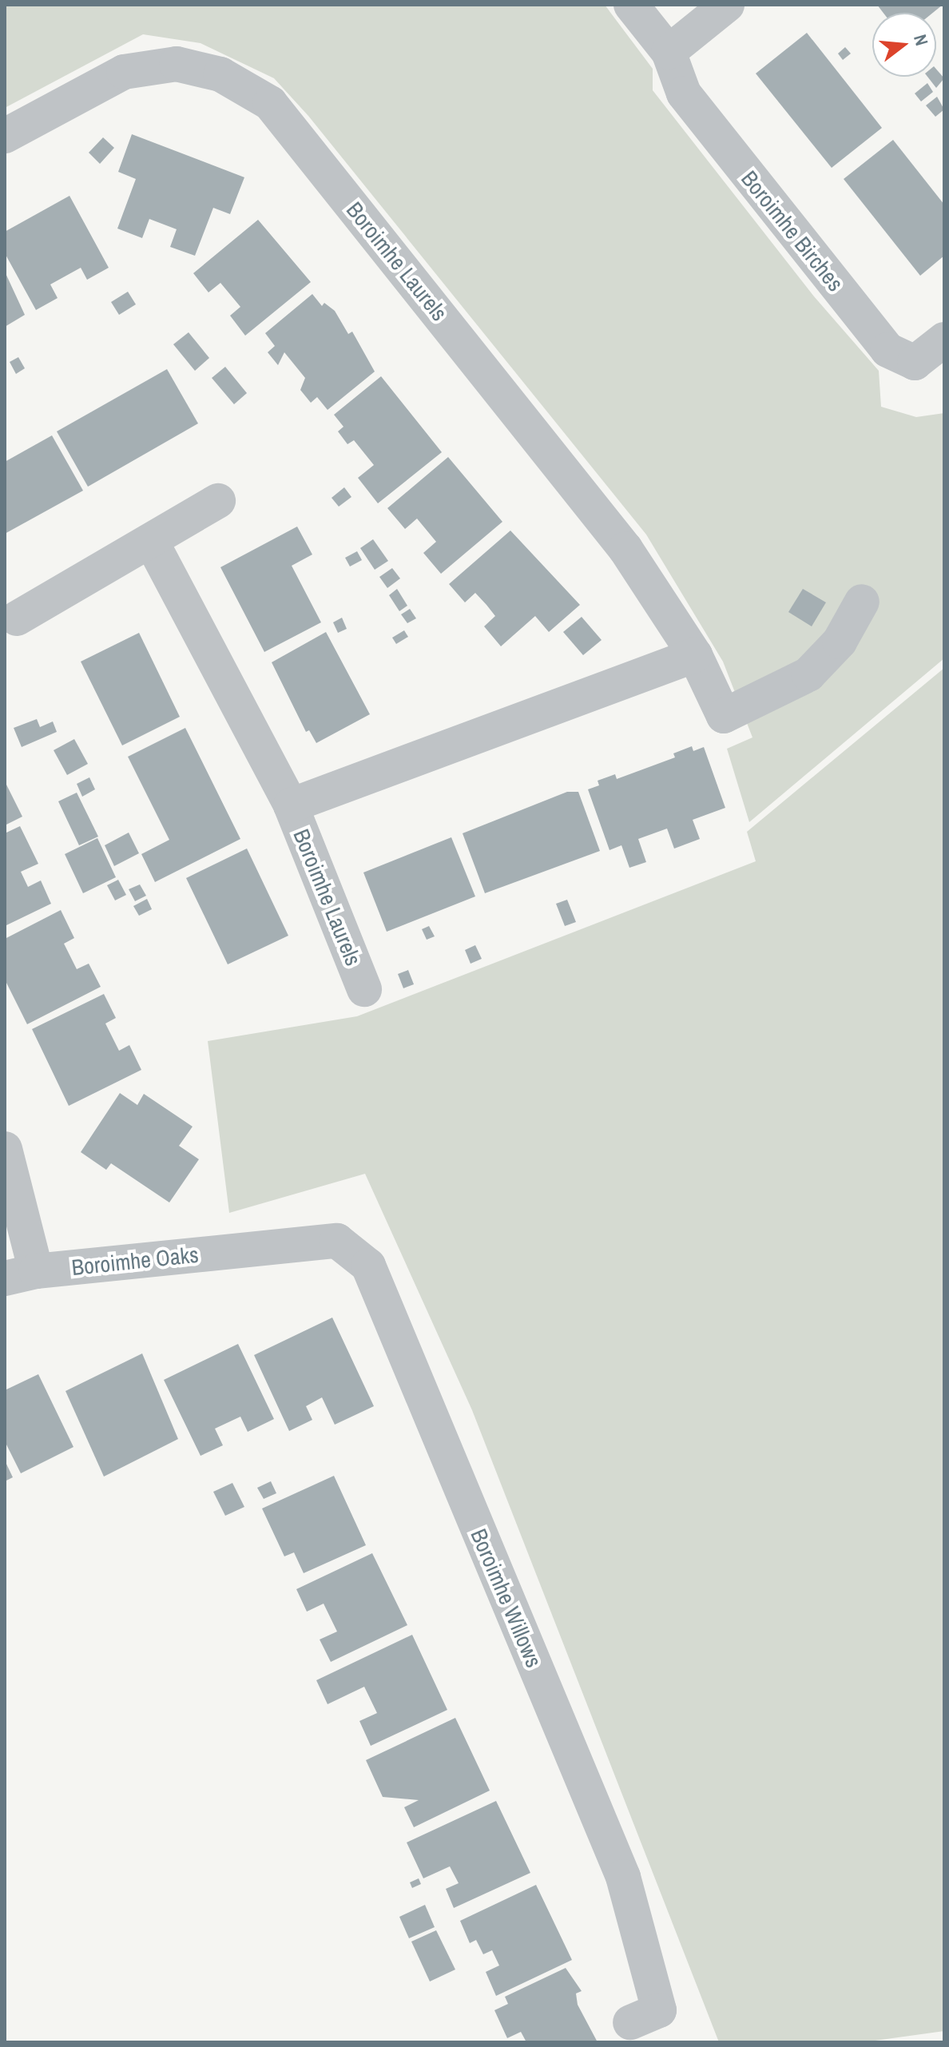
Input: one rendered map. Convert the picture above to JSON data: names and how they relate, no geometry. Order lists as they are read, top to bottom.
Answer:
{
  "streets": {
    "street": [
      "Boroimhe Birches",
      "Boroimhe Laurels",
      "Boroimhe Oaks",
      "Boroimhe Willows"
    ]
  },
  "crossings": [
    ["Boroimhe Oaks", "Boroimhe Willows"]
  ],
  "north": "right"
}
